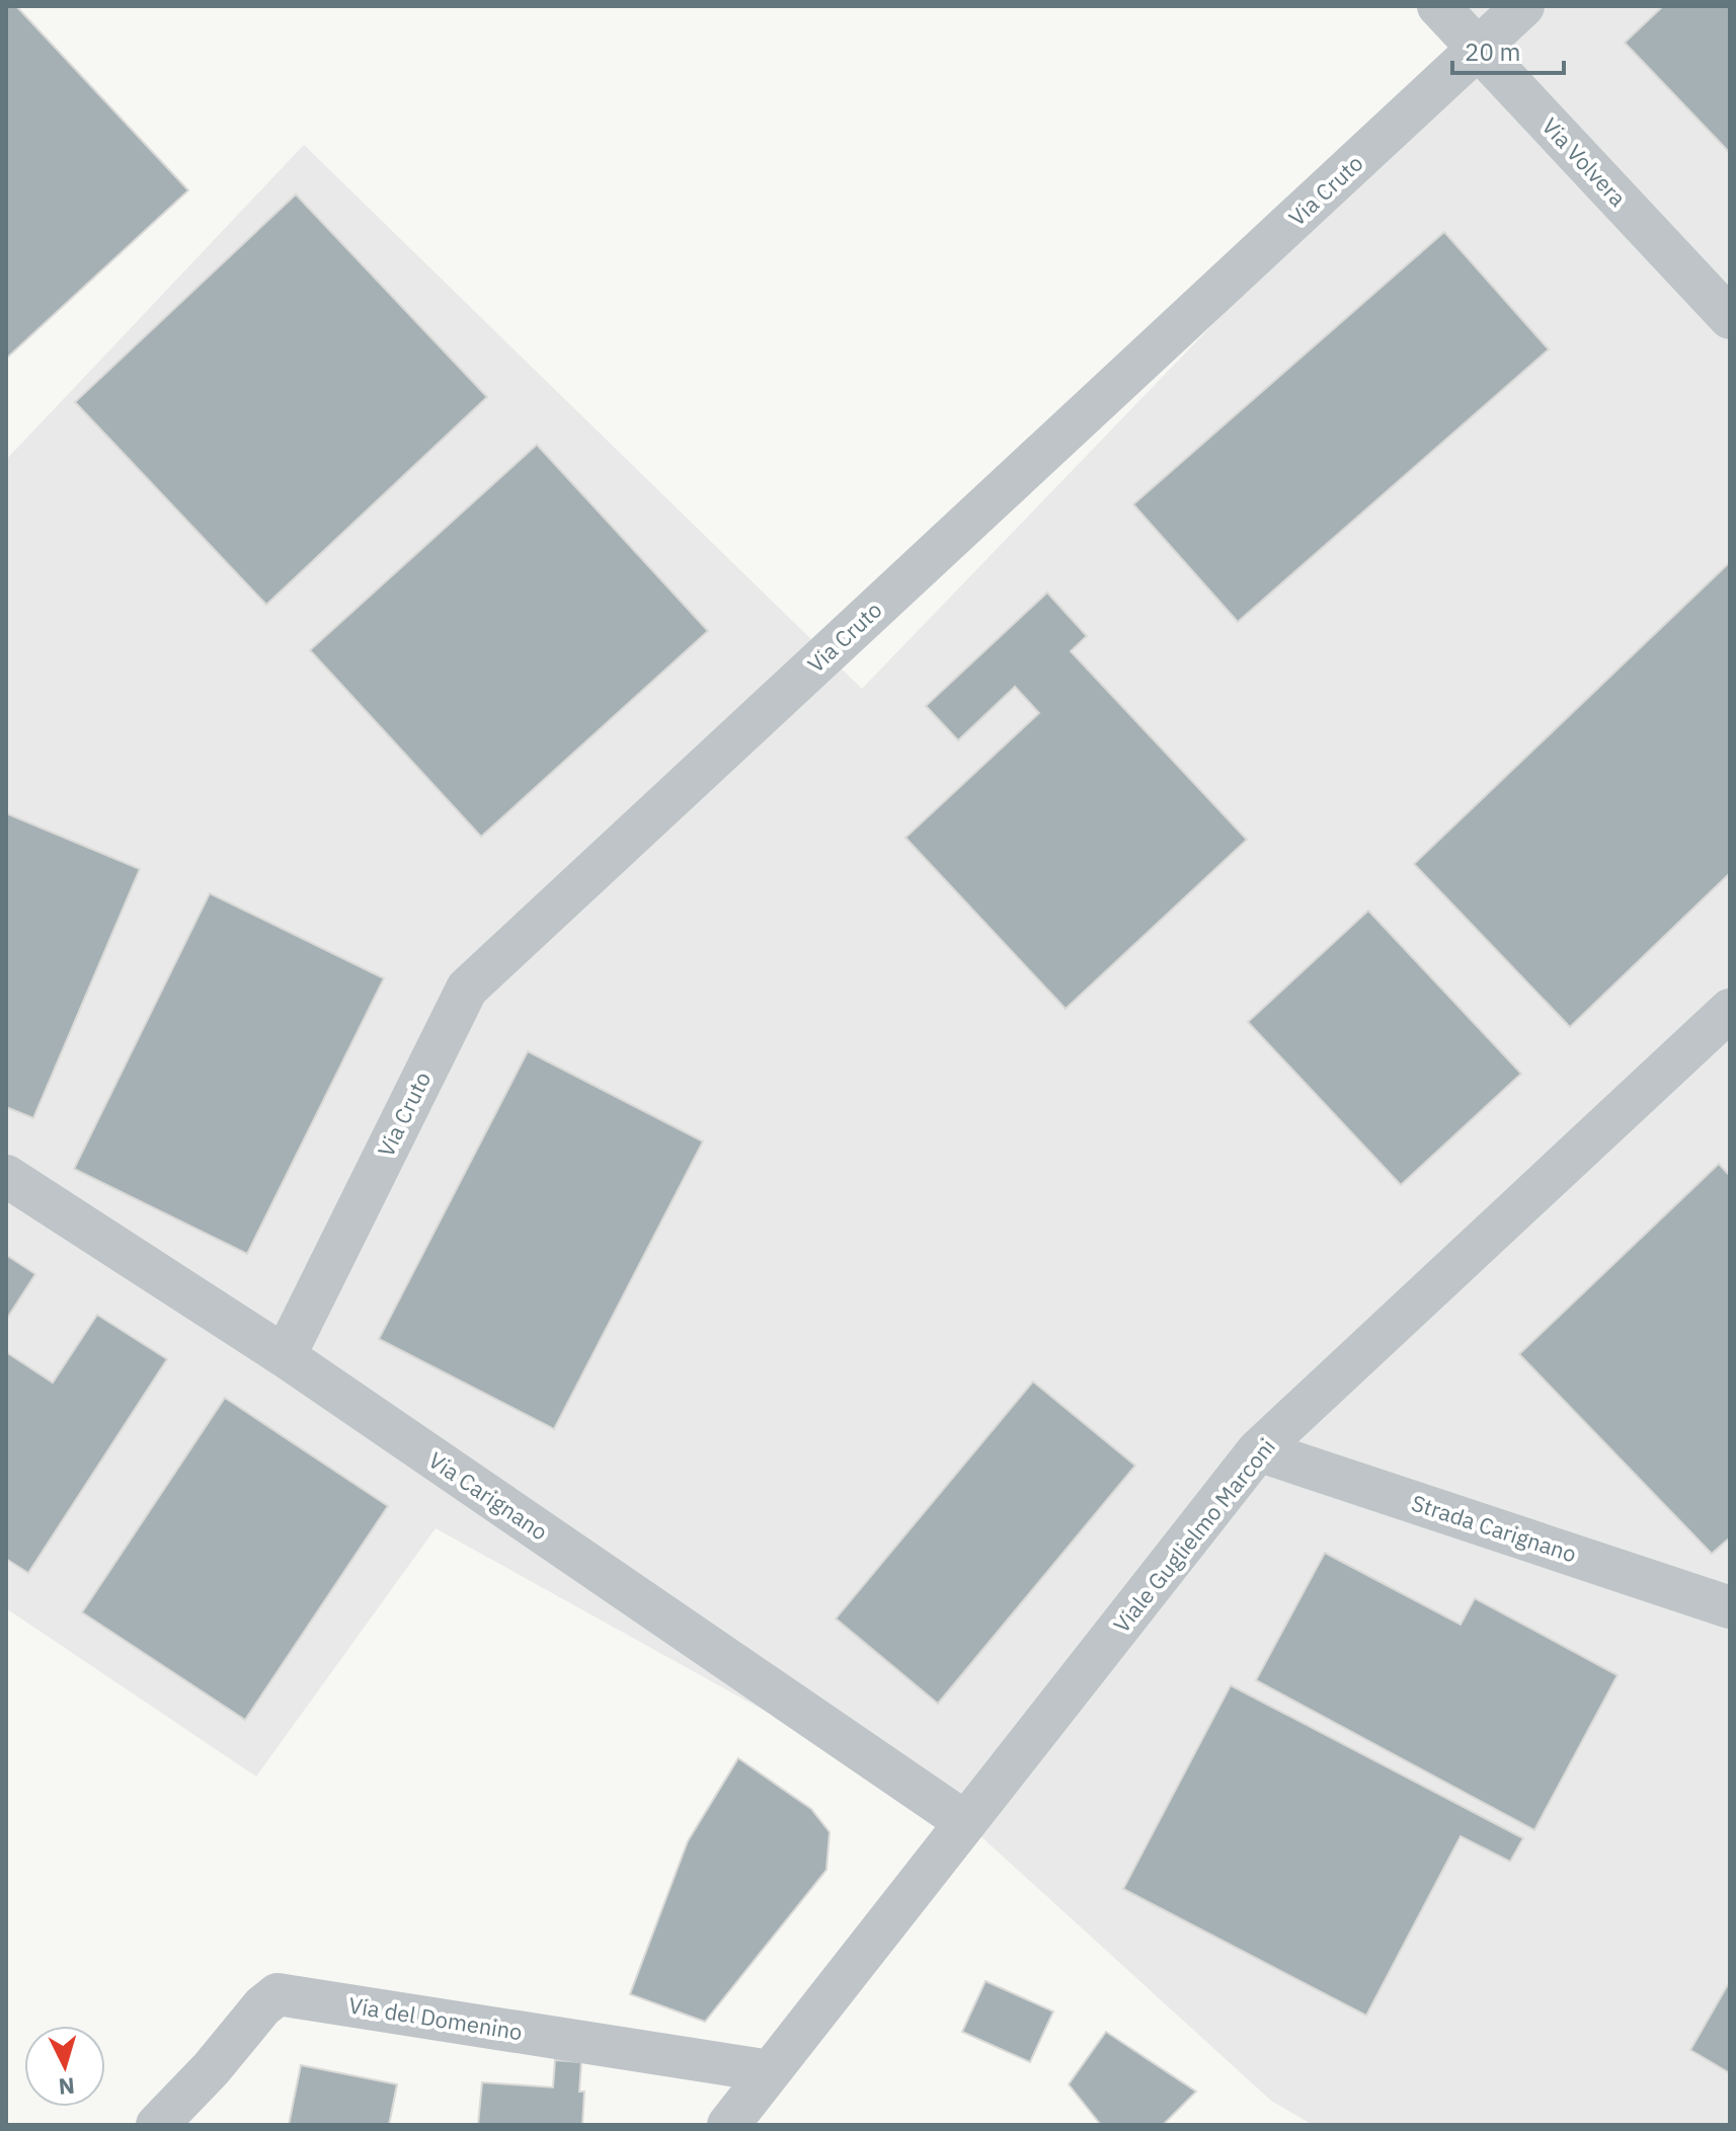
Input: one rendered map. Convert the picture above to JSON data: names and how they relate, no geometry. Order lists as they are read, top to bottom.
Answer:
{
  "streets": {
    "street": [
      "Via Volvera",
      "Via Cruto",
      "Via Carignano",
      "Strada Carignano",
      "Viale Guglielmo Marconi",
      "Via del Domenino"
    ]
  },
  "crossings": [
    ["Via Volvera", "Via Cruto"],
    ["Via Cruto", "Via Carignano"],
    ["Via Carignano", "Viale Guglielmo Marconi"],
    ["Strada Carignano", "Viale Guglielmo Marconi"],
    ["Viale Guglielmo Marconi", "Via del Domenino"]
  ],
  "scale_bar": "20 m",
  "north": "bottom"
}
